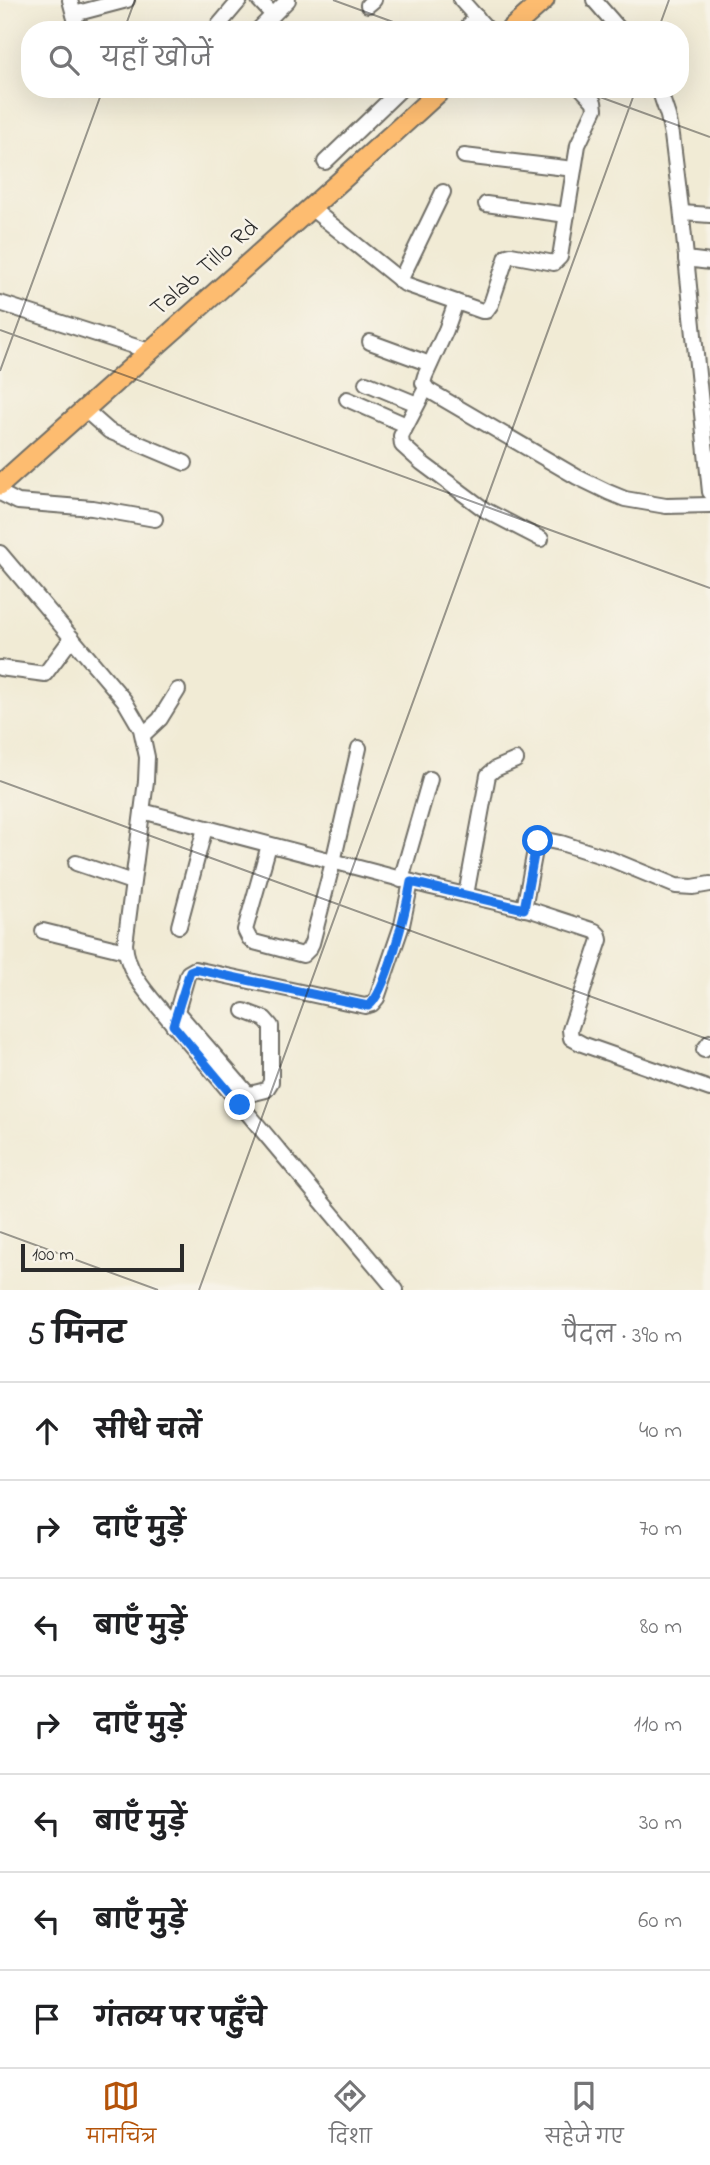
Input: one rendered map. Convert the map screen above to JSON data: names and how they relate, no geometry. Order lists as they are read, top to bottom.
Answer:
{
  "streets": {
    "main road": ["Talab Tillo Rd"]
  },
  "scale_bar": "100 m",
  "page": {
    "search": "यहाँ खोजें",
    "scale": "100 m",
    "heading": ["5 मिनट", "पैदल · 390 m"],
    "list": [
      ["सीधे चलें", "40 m"],
      ["दाएँ मुड़ें", "70 m"],
      ["बाएँ मुड़ें", "80 m"],
      ["दाएँ मुड़ें", "110 m"],
      ["बाएँ मुड़ें", "30 m"],
      ["बाएँ मुड़ें", "60 m"],
      "गंतव्य पर पहुँचे"
    ],
    "nav": ["मानचित्र", "दिशा", "सहेजे गए"]
  }
}
